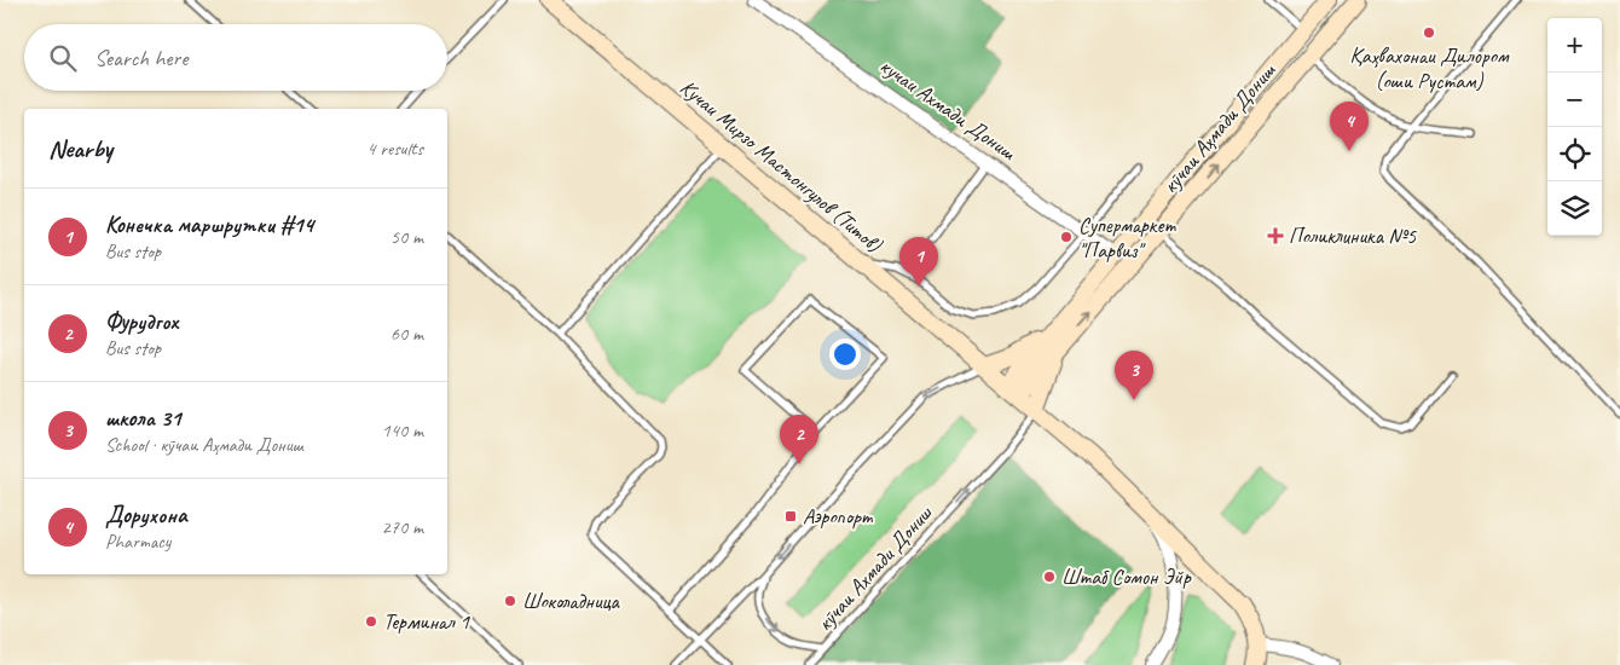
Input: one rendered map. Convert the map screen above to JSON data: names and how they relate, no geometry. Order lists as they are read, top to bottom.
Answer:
{
  "streets": {
    "street": ["кучаи Ахмади Дониш", "кӯчаи Аҳмади Дониш", "Кучаи Мирзо Мастонгулов (Титов)"],
    "lane": ["кӯчаи Ахмади Дониш"]
  },
  "crossings": [
    ["кӯчаи Аҳмади Дониш", "Кучаи Мирзо Мастонгулов (Титов)"],
    ["Кучаи Мирзо Мастонгулов (Титов)", "кӯчаи Ахмади Дониш"]
  ],
  "places": {
    "other": [
      "Қаҳвахонаи Дилором (оши Рустам)",
      "Супермаркет \"Парвиз\"",
      "Штаб Сомон Эйр",
      "Шоколадница",
      "Терминал 1"
    ],
    "health": ["Поликлиника №5"],
    "transit": ["Аэропорт"]
  },
  "page": {
    "map_buttons": ["+", "−"],
    "search": "Search here",
    "pins": [
      "4",
      "1",
      "3",
      "2"
    ],
    "heading": ["Nearby", "4 results"],
    "list": [
      {
        "mark": "1",
        "name": "Конечка маршрутки #14",
        "note": "Bus stop",
        "value": "50 m"
      },
      {
        "mark": "2",
        "name": "Фурудгох",
        "note": "Bus stop",
        "value": "60 m"
      },
      {
        "mark": "3",
        "name": "школа 31",
        "note": "School · кӯчаи Аҳмади Дониш",
        "value": "140 m"
      },
      {
        "mark": "4",
        "name": "Дорухона",
        "note": "Pharmacy",
        "value": "270 m"
      }
    ]
  }
}
